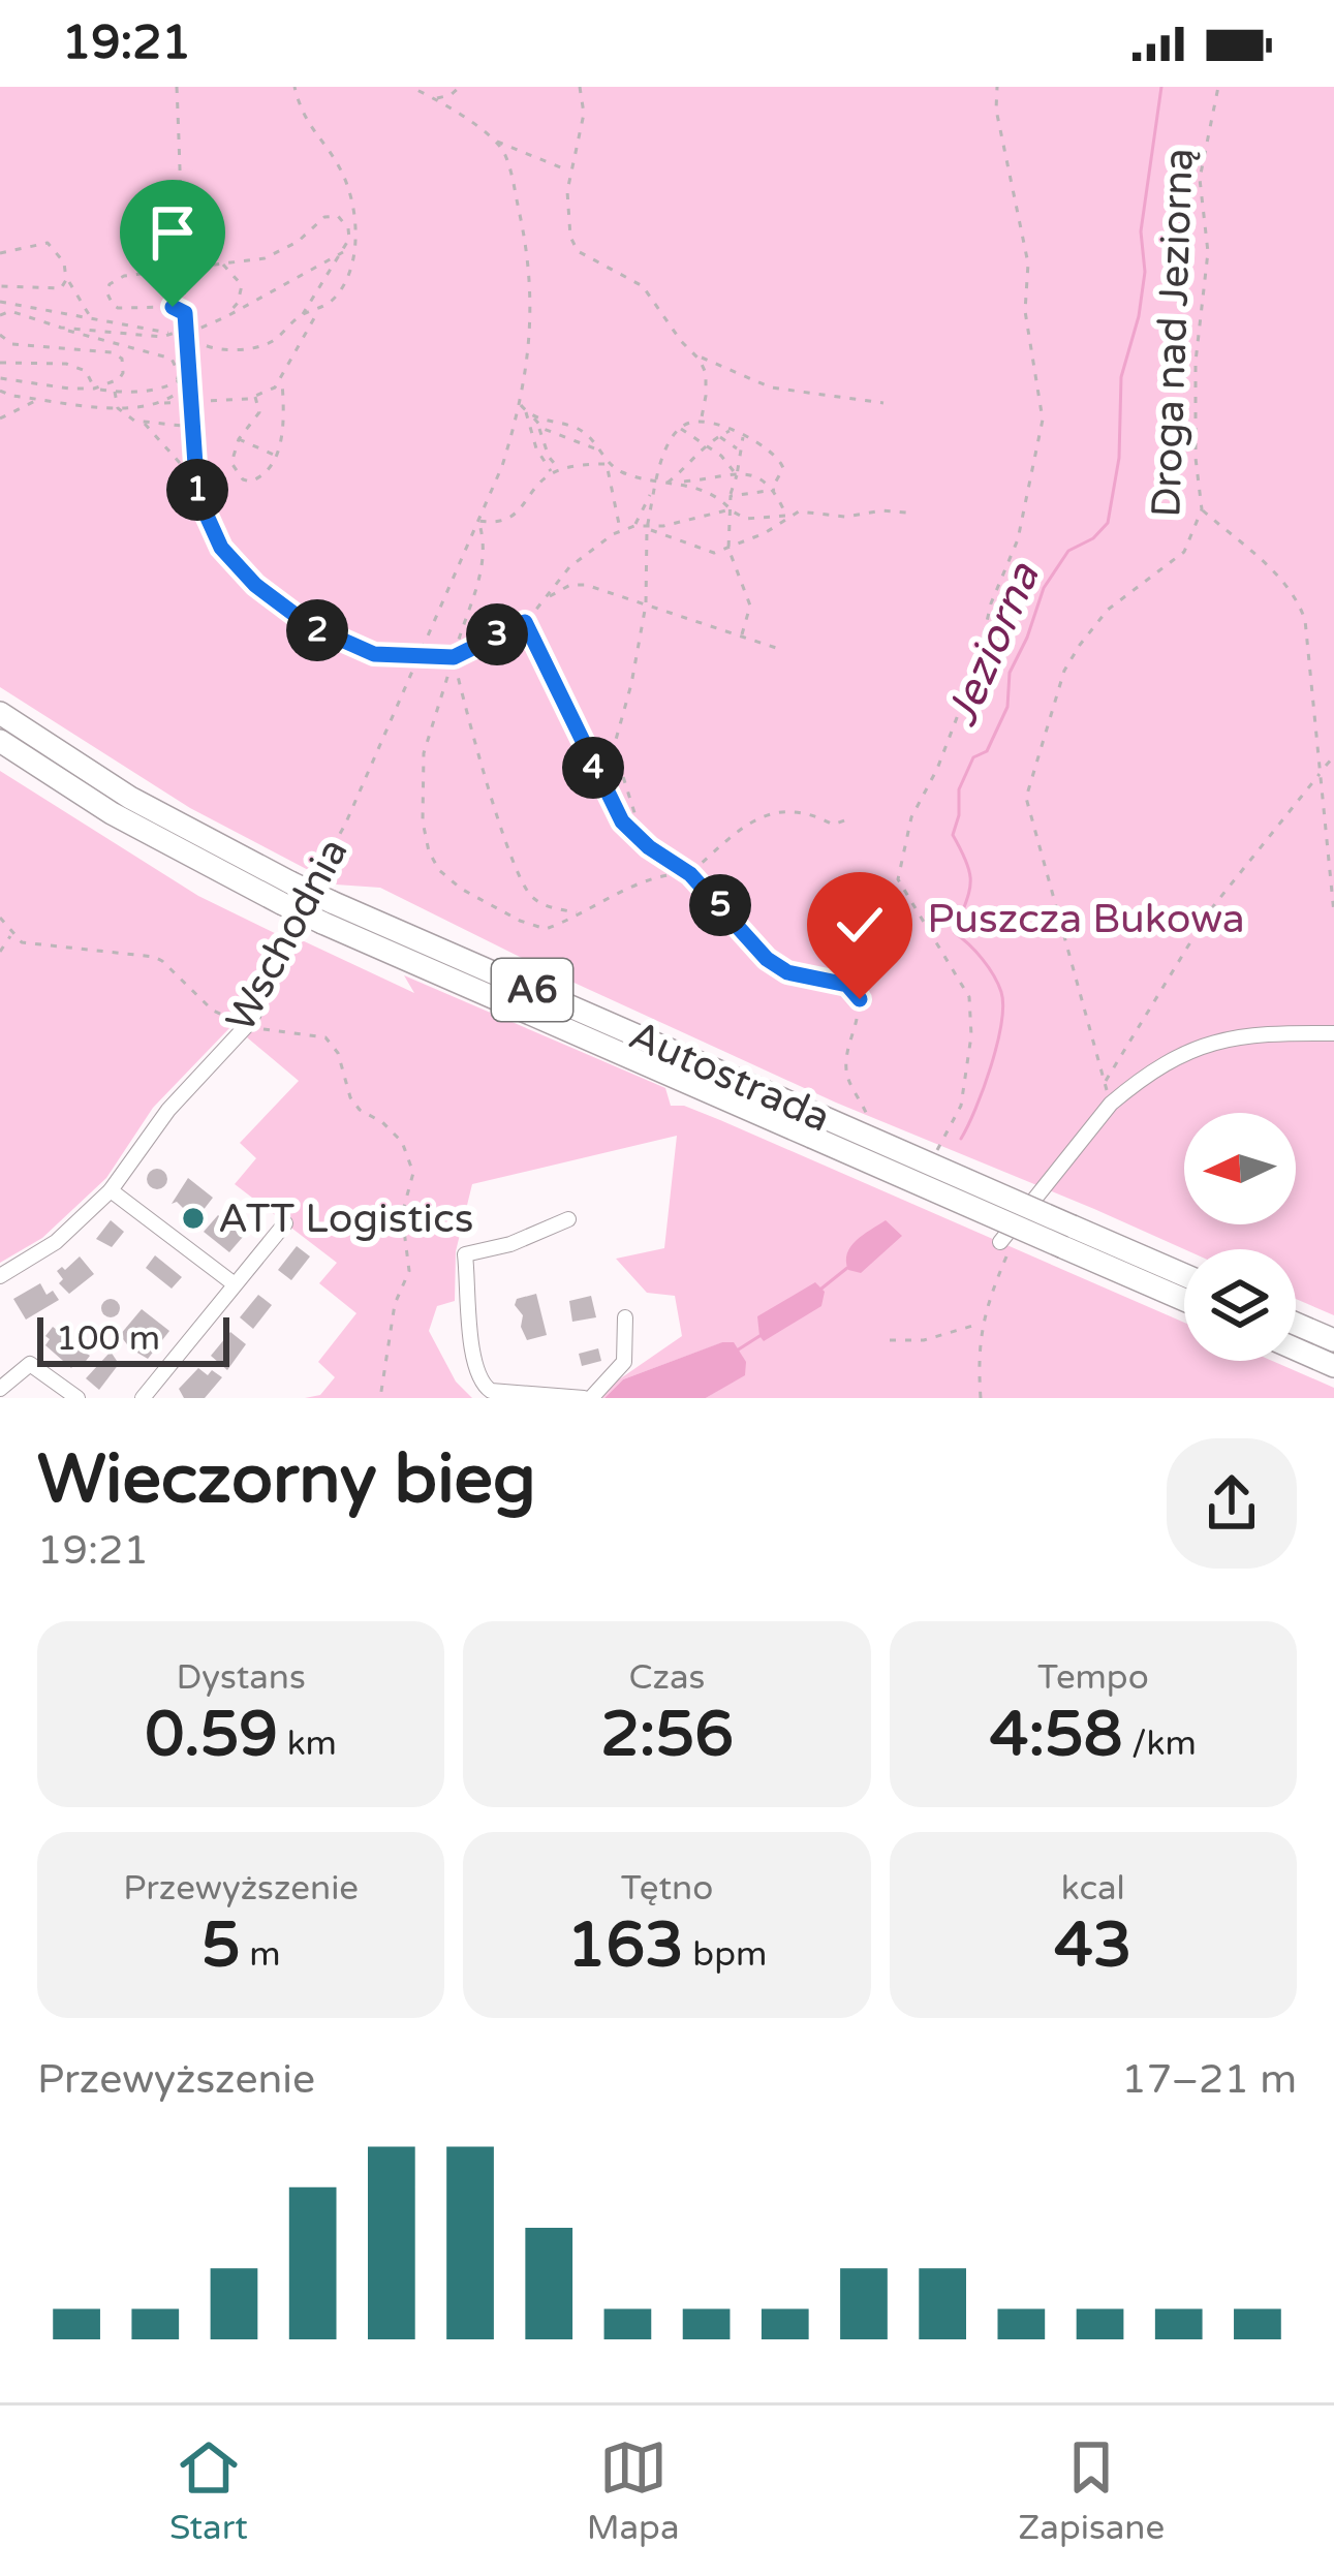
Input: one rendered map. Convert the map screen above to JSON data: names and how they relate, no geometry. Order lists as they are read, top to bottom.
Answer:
{
  "streets": {
    "highway": ["A6", "Autostrada"],
    "street": ["Wschodnia"],
    "path": ["Droga nad Jeziorną"]
  },
  "crossings": [
    ["Wschodnia", "Autostrada"]
  ],
  "water": ["Jeziorna"],
  "parks": ["Puszcza Bukowa"],
  "places": ["ATT Logistics"],
  "scale_bar": "100 m",
  "north": "left",
  "page": {
    "status": "19:21",
    "pins": [
      "1",
      "2",
      "3",
      "4",
      "5"
    ],
    "scale": "100 m",
    "heading": ["Wieczorny bieg", "19:21"],
    "stats": [
      ["Dystans", "0.59 km"],
      ["Czas", "2:56"],
      ["Tempo", "4:58 /km"],
      ["Przewyższenie", "5 m"],
      ["Tętno", "163 bpm"],
      ["kcal", "43"]
    ],
    "chart": ["Przewyższenie", "17–21 m"],
    "tabs": ["Start", "Mapa", "Zapisane"]
  }
}
